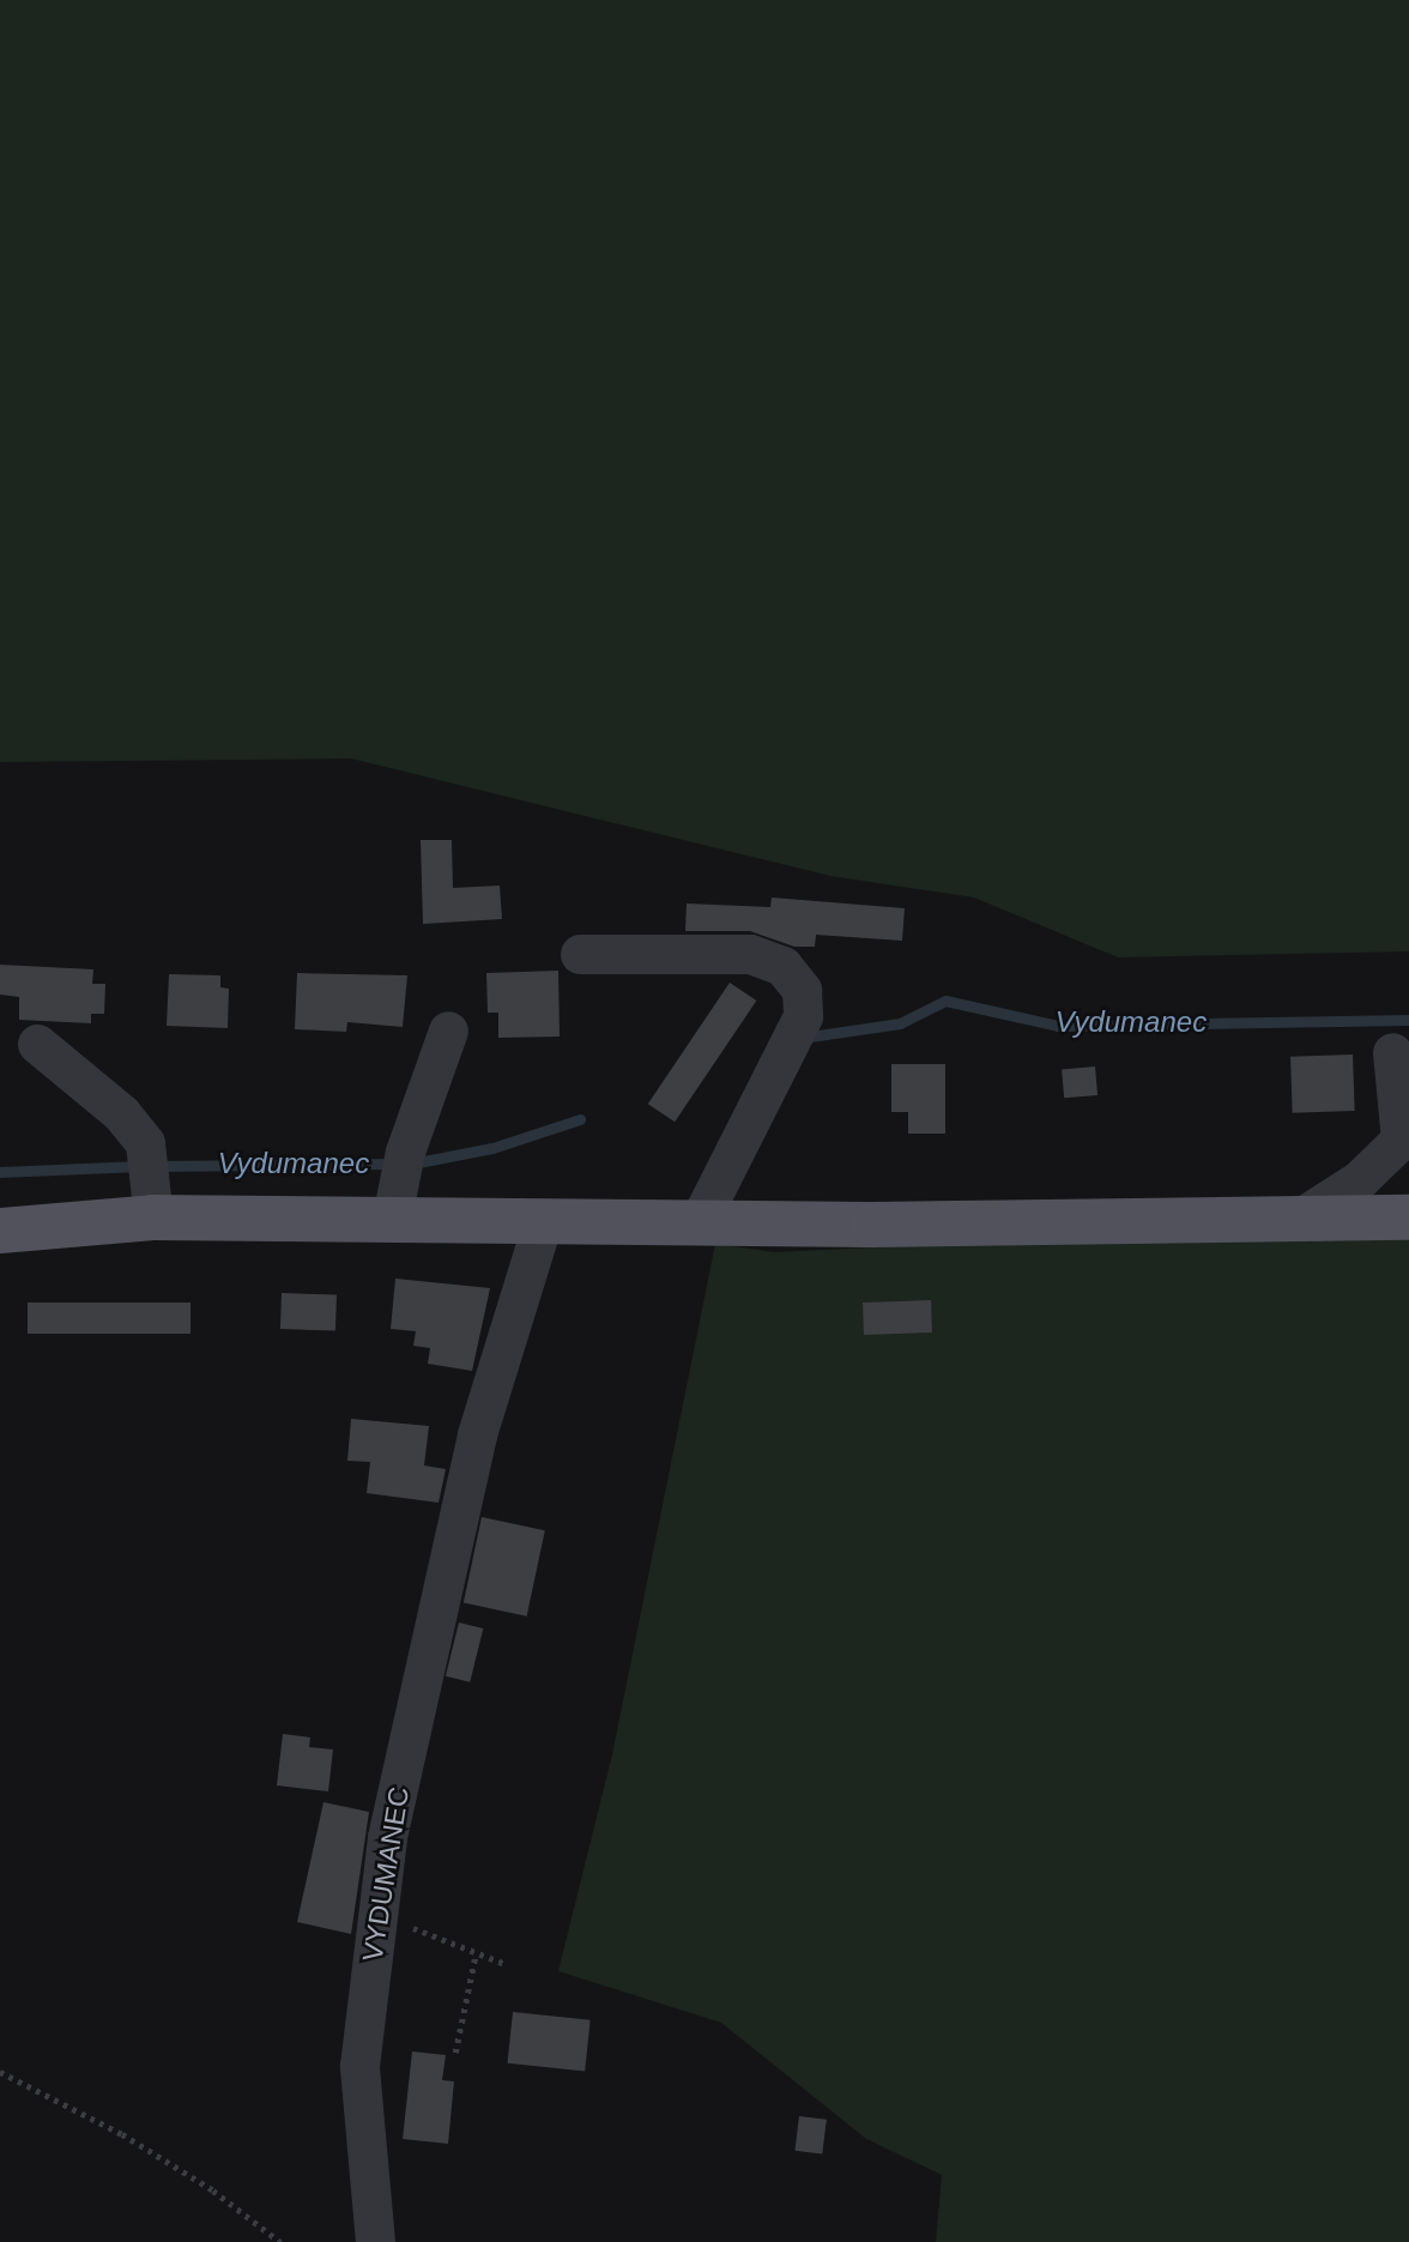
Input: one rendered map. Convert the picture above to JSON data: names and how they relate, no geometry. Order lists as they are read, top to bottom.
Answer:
{
  "streets": {
    "street": ["VYDUMANEC"]
  },
  "water": ["Vydumanec"]
}
